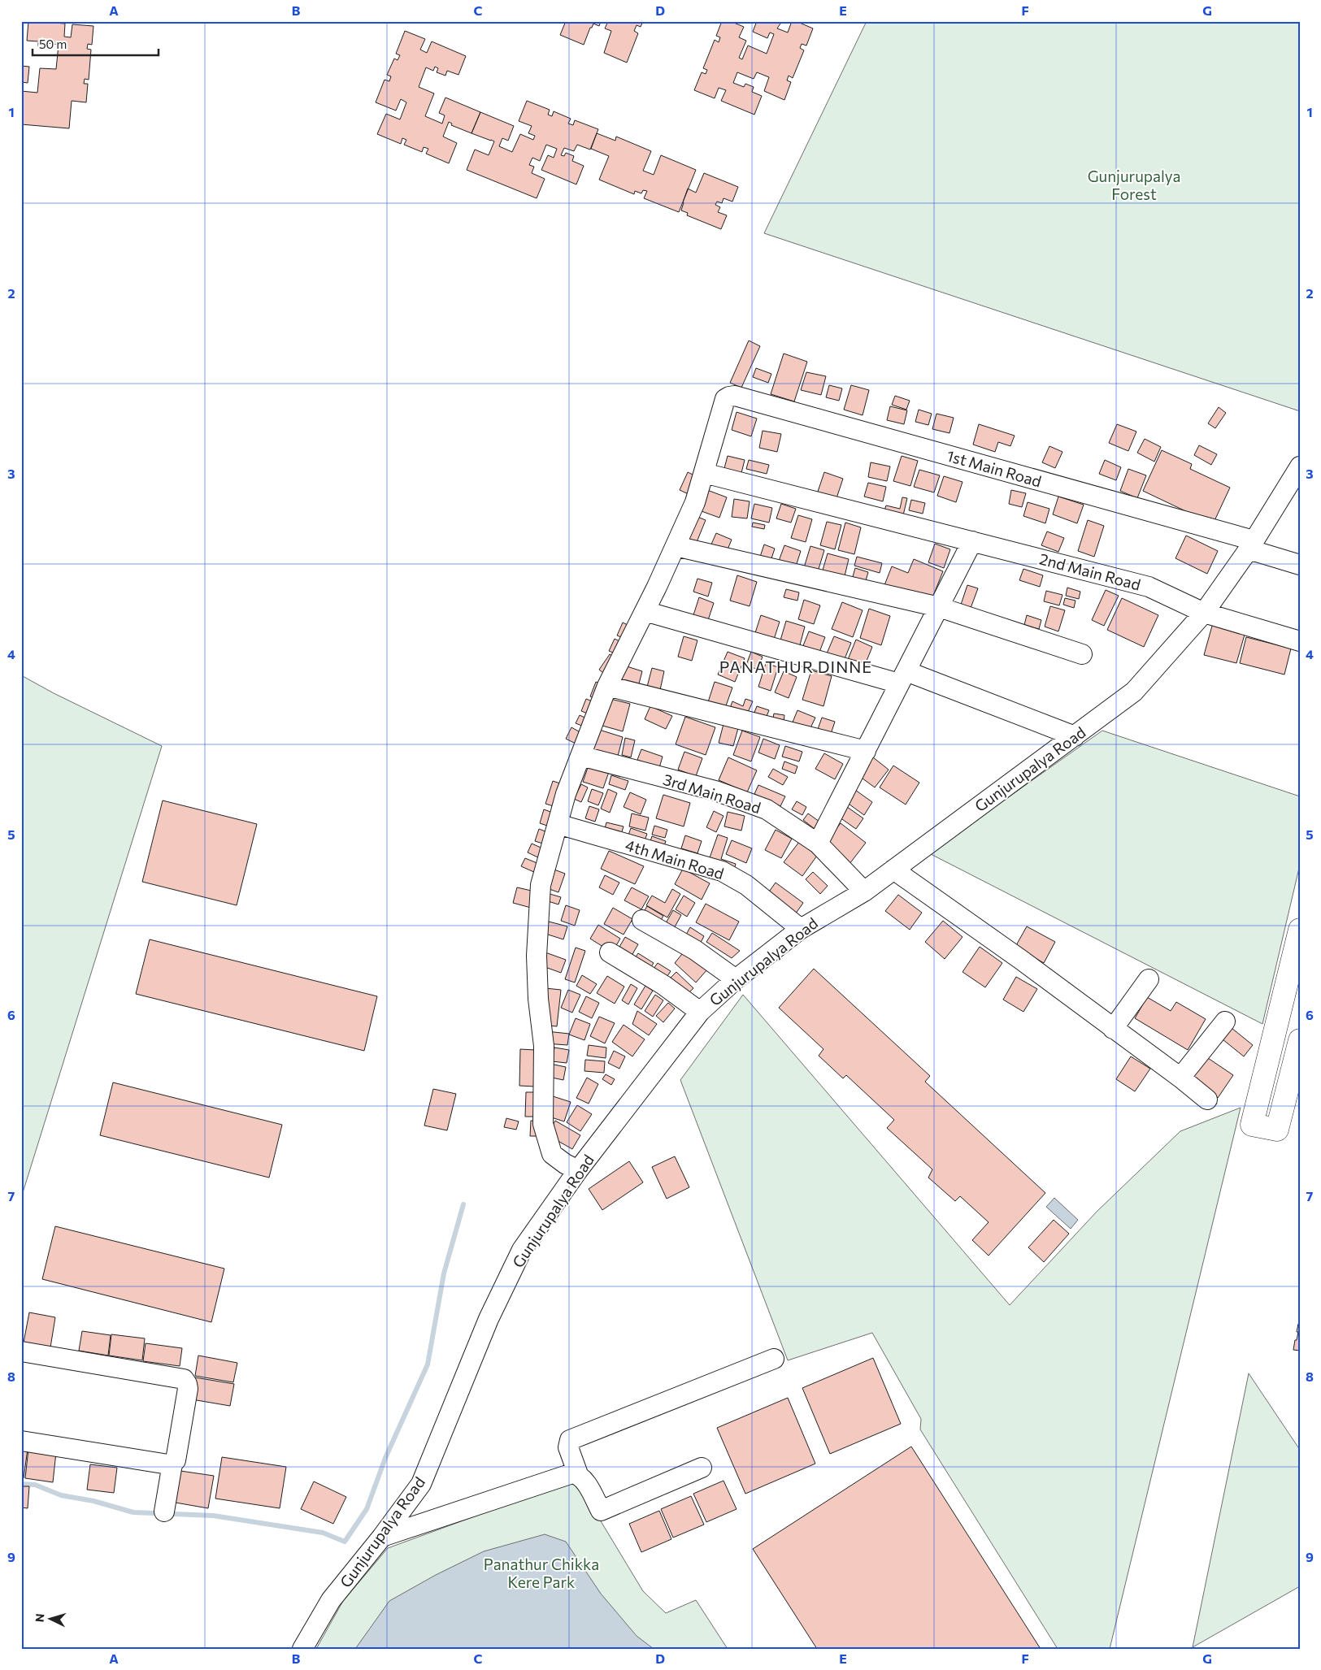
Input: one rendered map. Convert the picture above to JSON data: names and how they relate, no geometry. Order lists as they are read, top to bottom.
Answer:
{
  "streets": {
    "street": [
      "1st Main Road",
      "2nd Main Road",
      "Gunjurupalya Road",
      "3rd Main Road",
      "4th Main Road"
    ]
  },
  "crossings": [
    ["1st Main Road", "2nd Main Road"],
    ["1st Main Road", "Gunjurupalya Road"],
    ["2nd Main Road", "Gunjurupalya Road"],
    ["Gunjurupalya Road", "3rd Main Road"],
    ["Gunjurupalya Road", "4th Main Road"]
  ],
  "districts": ["PANATHUR DINNE"],
  "parks": ["Gunjurupalya Forest", "Panathur Chikka Kere Park"],
  "scale_bar": "50 m",
  "north": "left",
  "grid": {
    "columns": [
      "A",
      "B",
      "C",
      "D",
      "E",
      "F",
      "G"
    ],
    "rows": [
      "1",
      "2",
      "3",
      "4",
      "5",
      "6",
      "7",
      "8",
      "9"
    ]
  }
}
